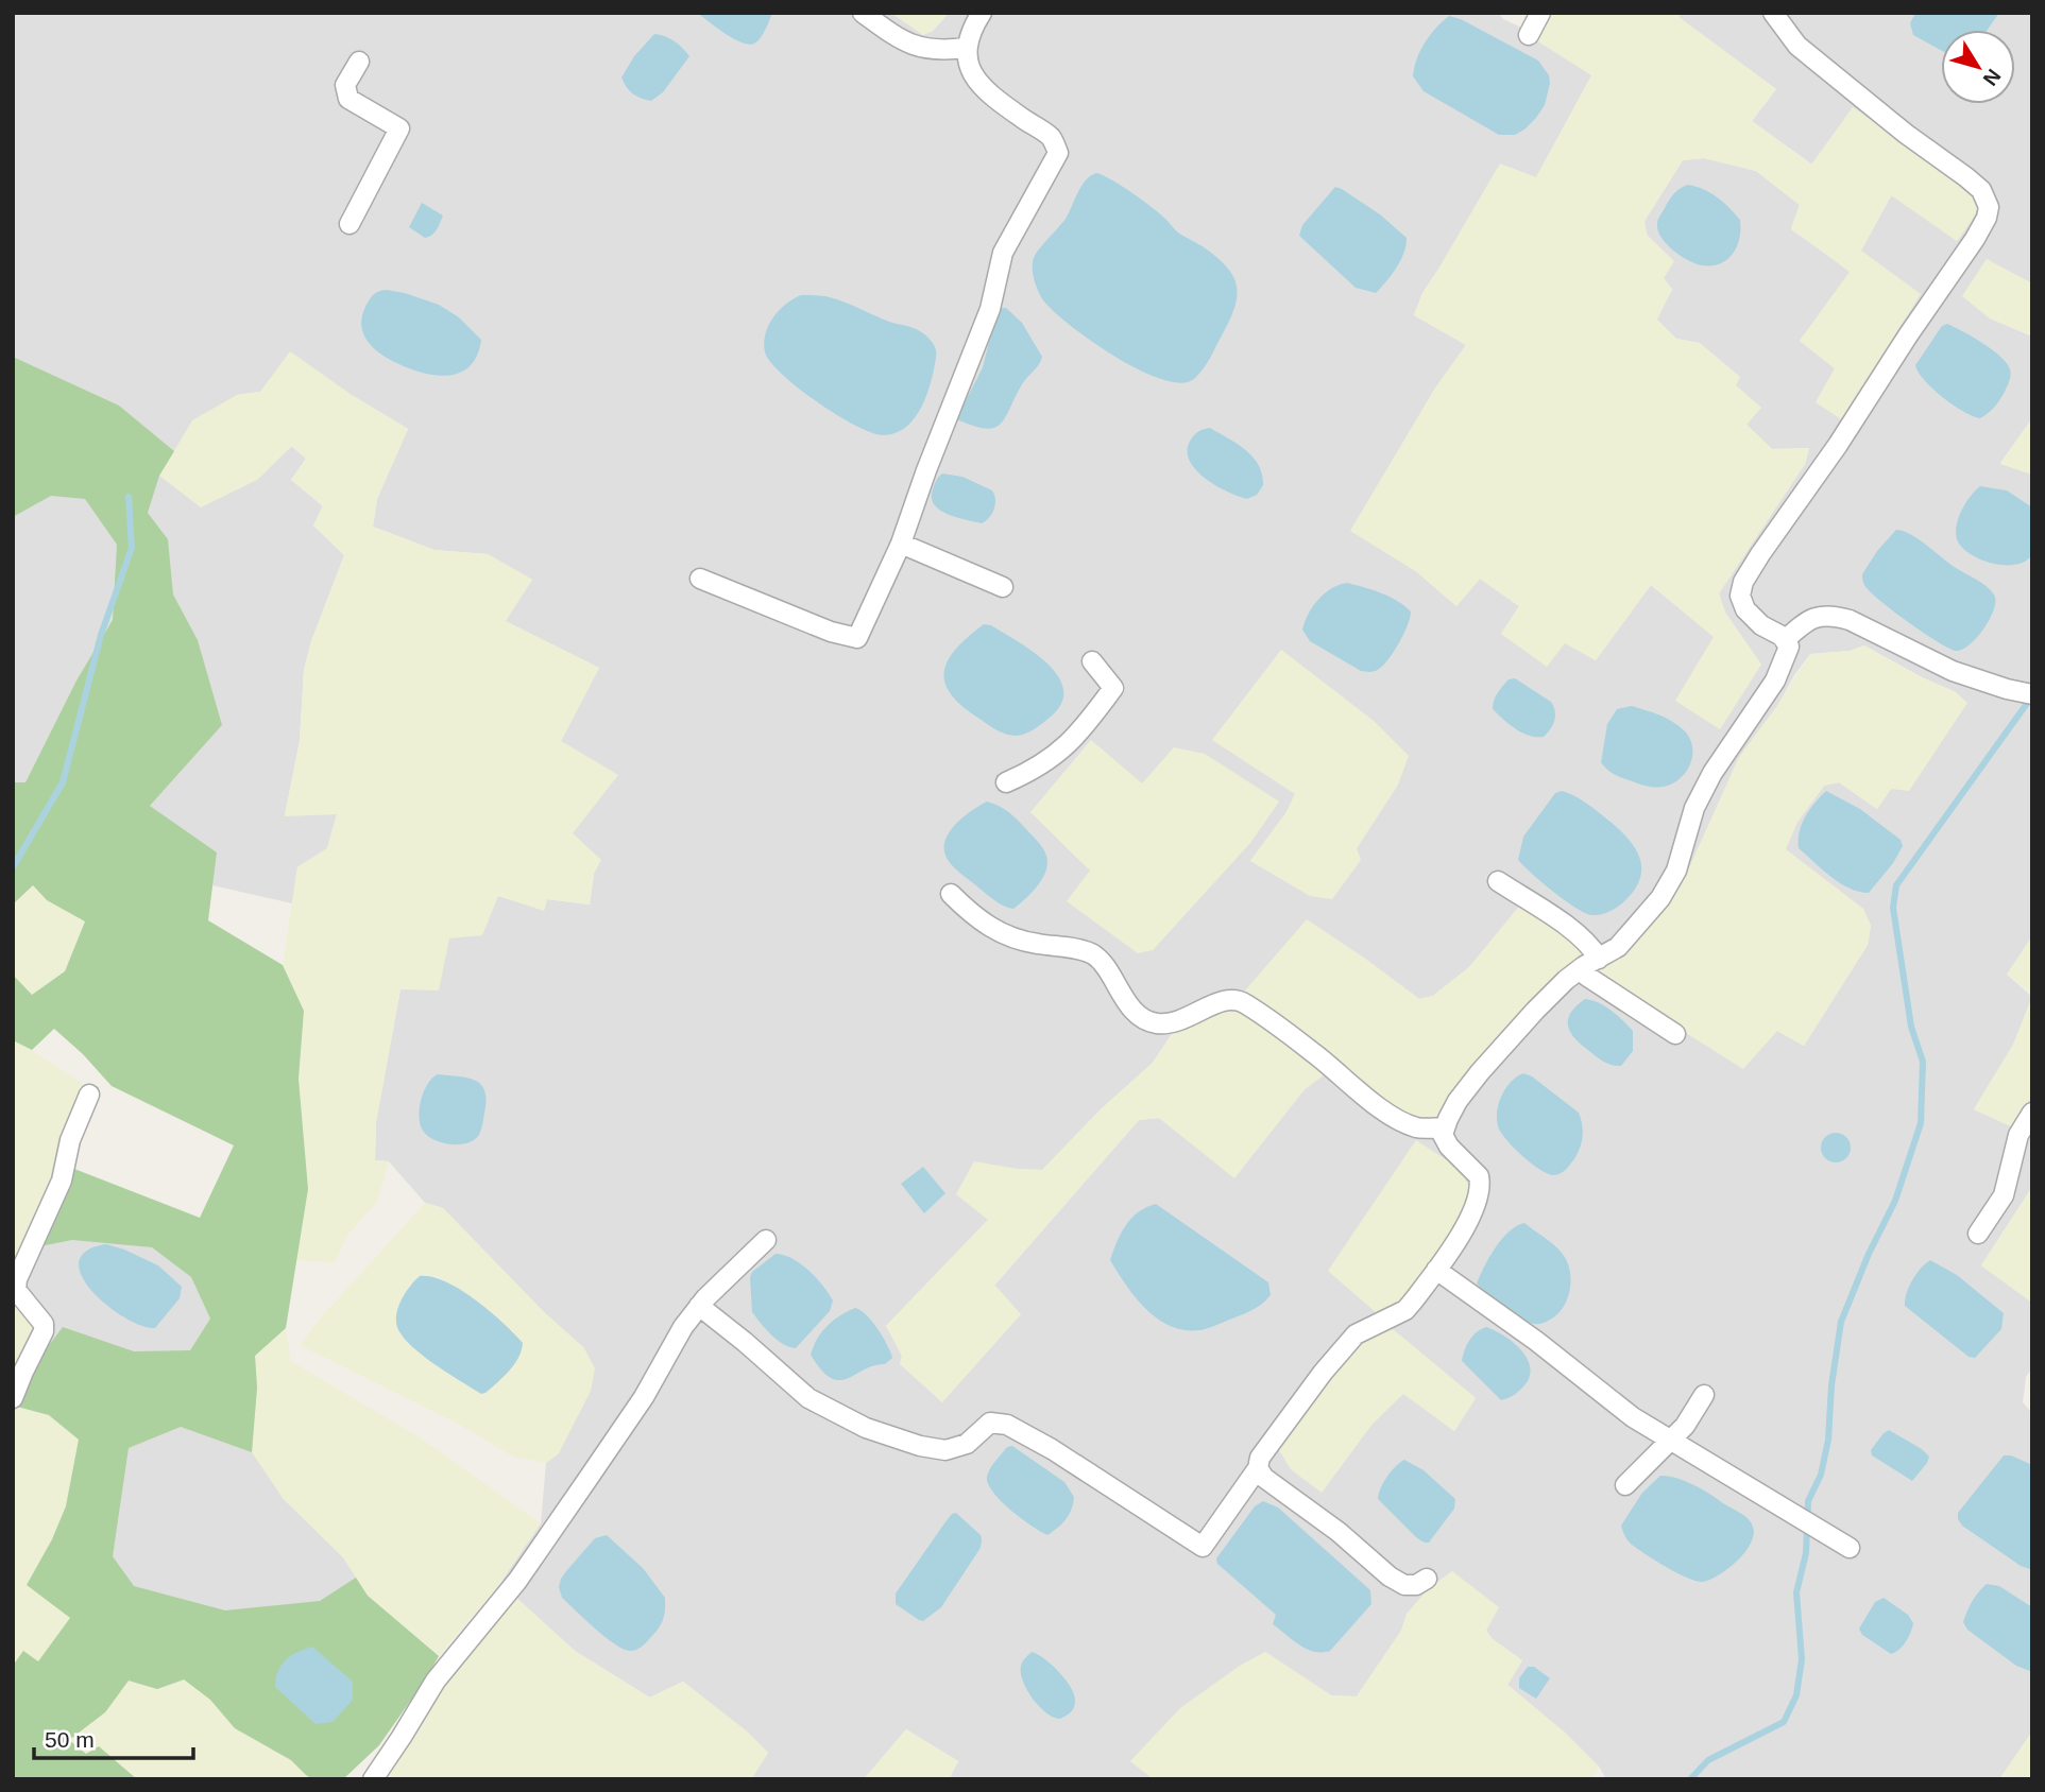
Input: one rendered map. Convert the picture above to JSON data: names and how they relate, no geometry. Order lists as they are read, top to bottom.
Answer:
{
  "scale_bar": "50 m",
  "north": "bottom right"
}
